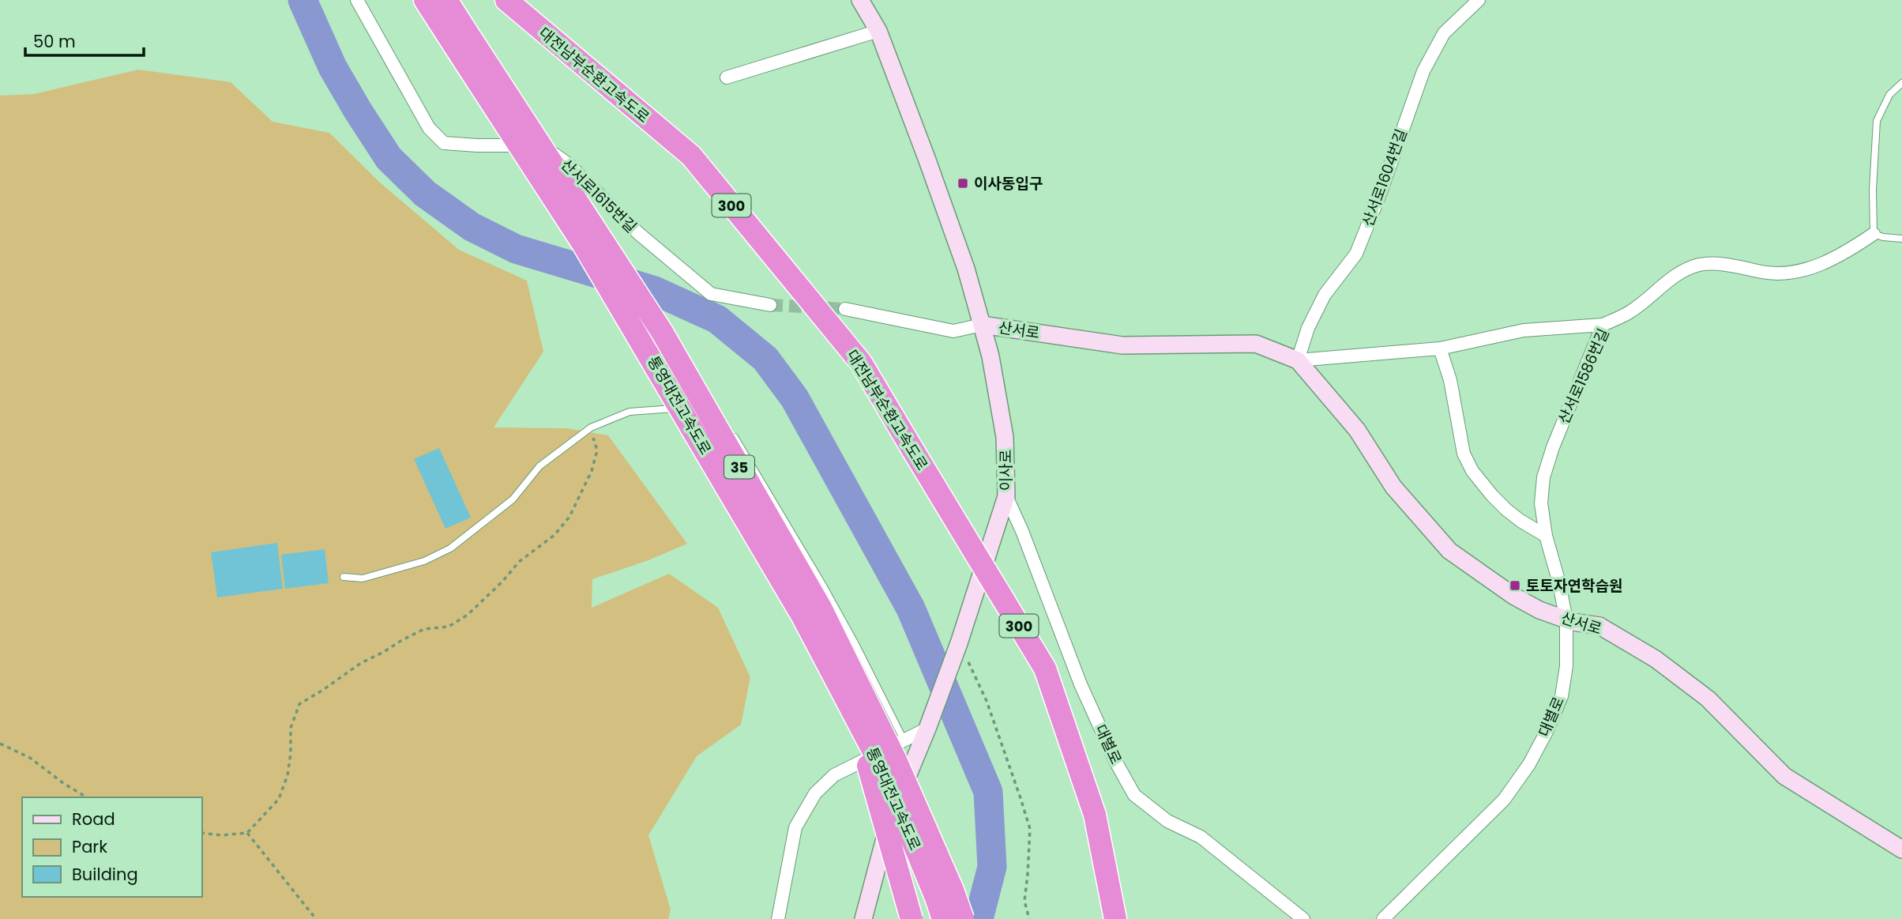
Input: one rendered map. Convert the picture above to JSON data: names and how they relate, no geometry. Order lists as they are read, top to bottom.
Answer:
{
  "streets": {
    "highway": [
      "대전남부순환고속도로",
      "300",
      "통영대전고속도로",
      "35"
    ],
    "street": [
      "산서로1604번길",
      "산서로1615번길",
      "산서로",
      "산서로1586번길",
      "이사로",
      "대별로"
    ]
  },
  "crossings": [
    ["산서로1604번길", "산서로"],
    ["산서로", "산서로1586번길"],
    ["산서로", "이사로"],
    ["산서로", "대별로"],
    ["산서로1586번길", "대별로"],
    ["이사로", "대별로"]
  ],
  "places": {
    "transit": ["이사동입구", "토토자연학습원"]
  },
  "legend": ["Road", "Park", "Building"],
  "scale_bar": "50 m"
}
